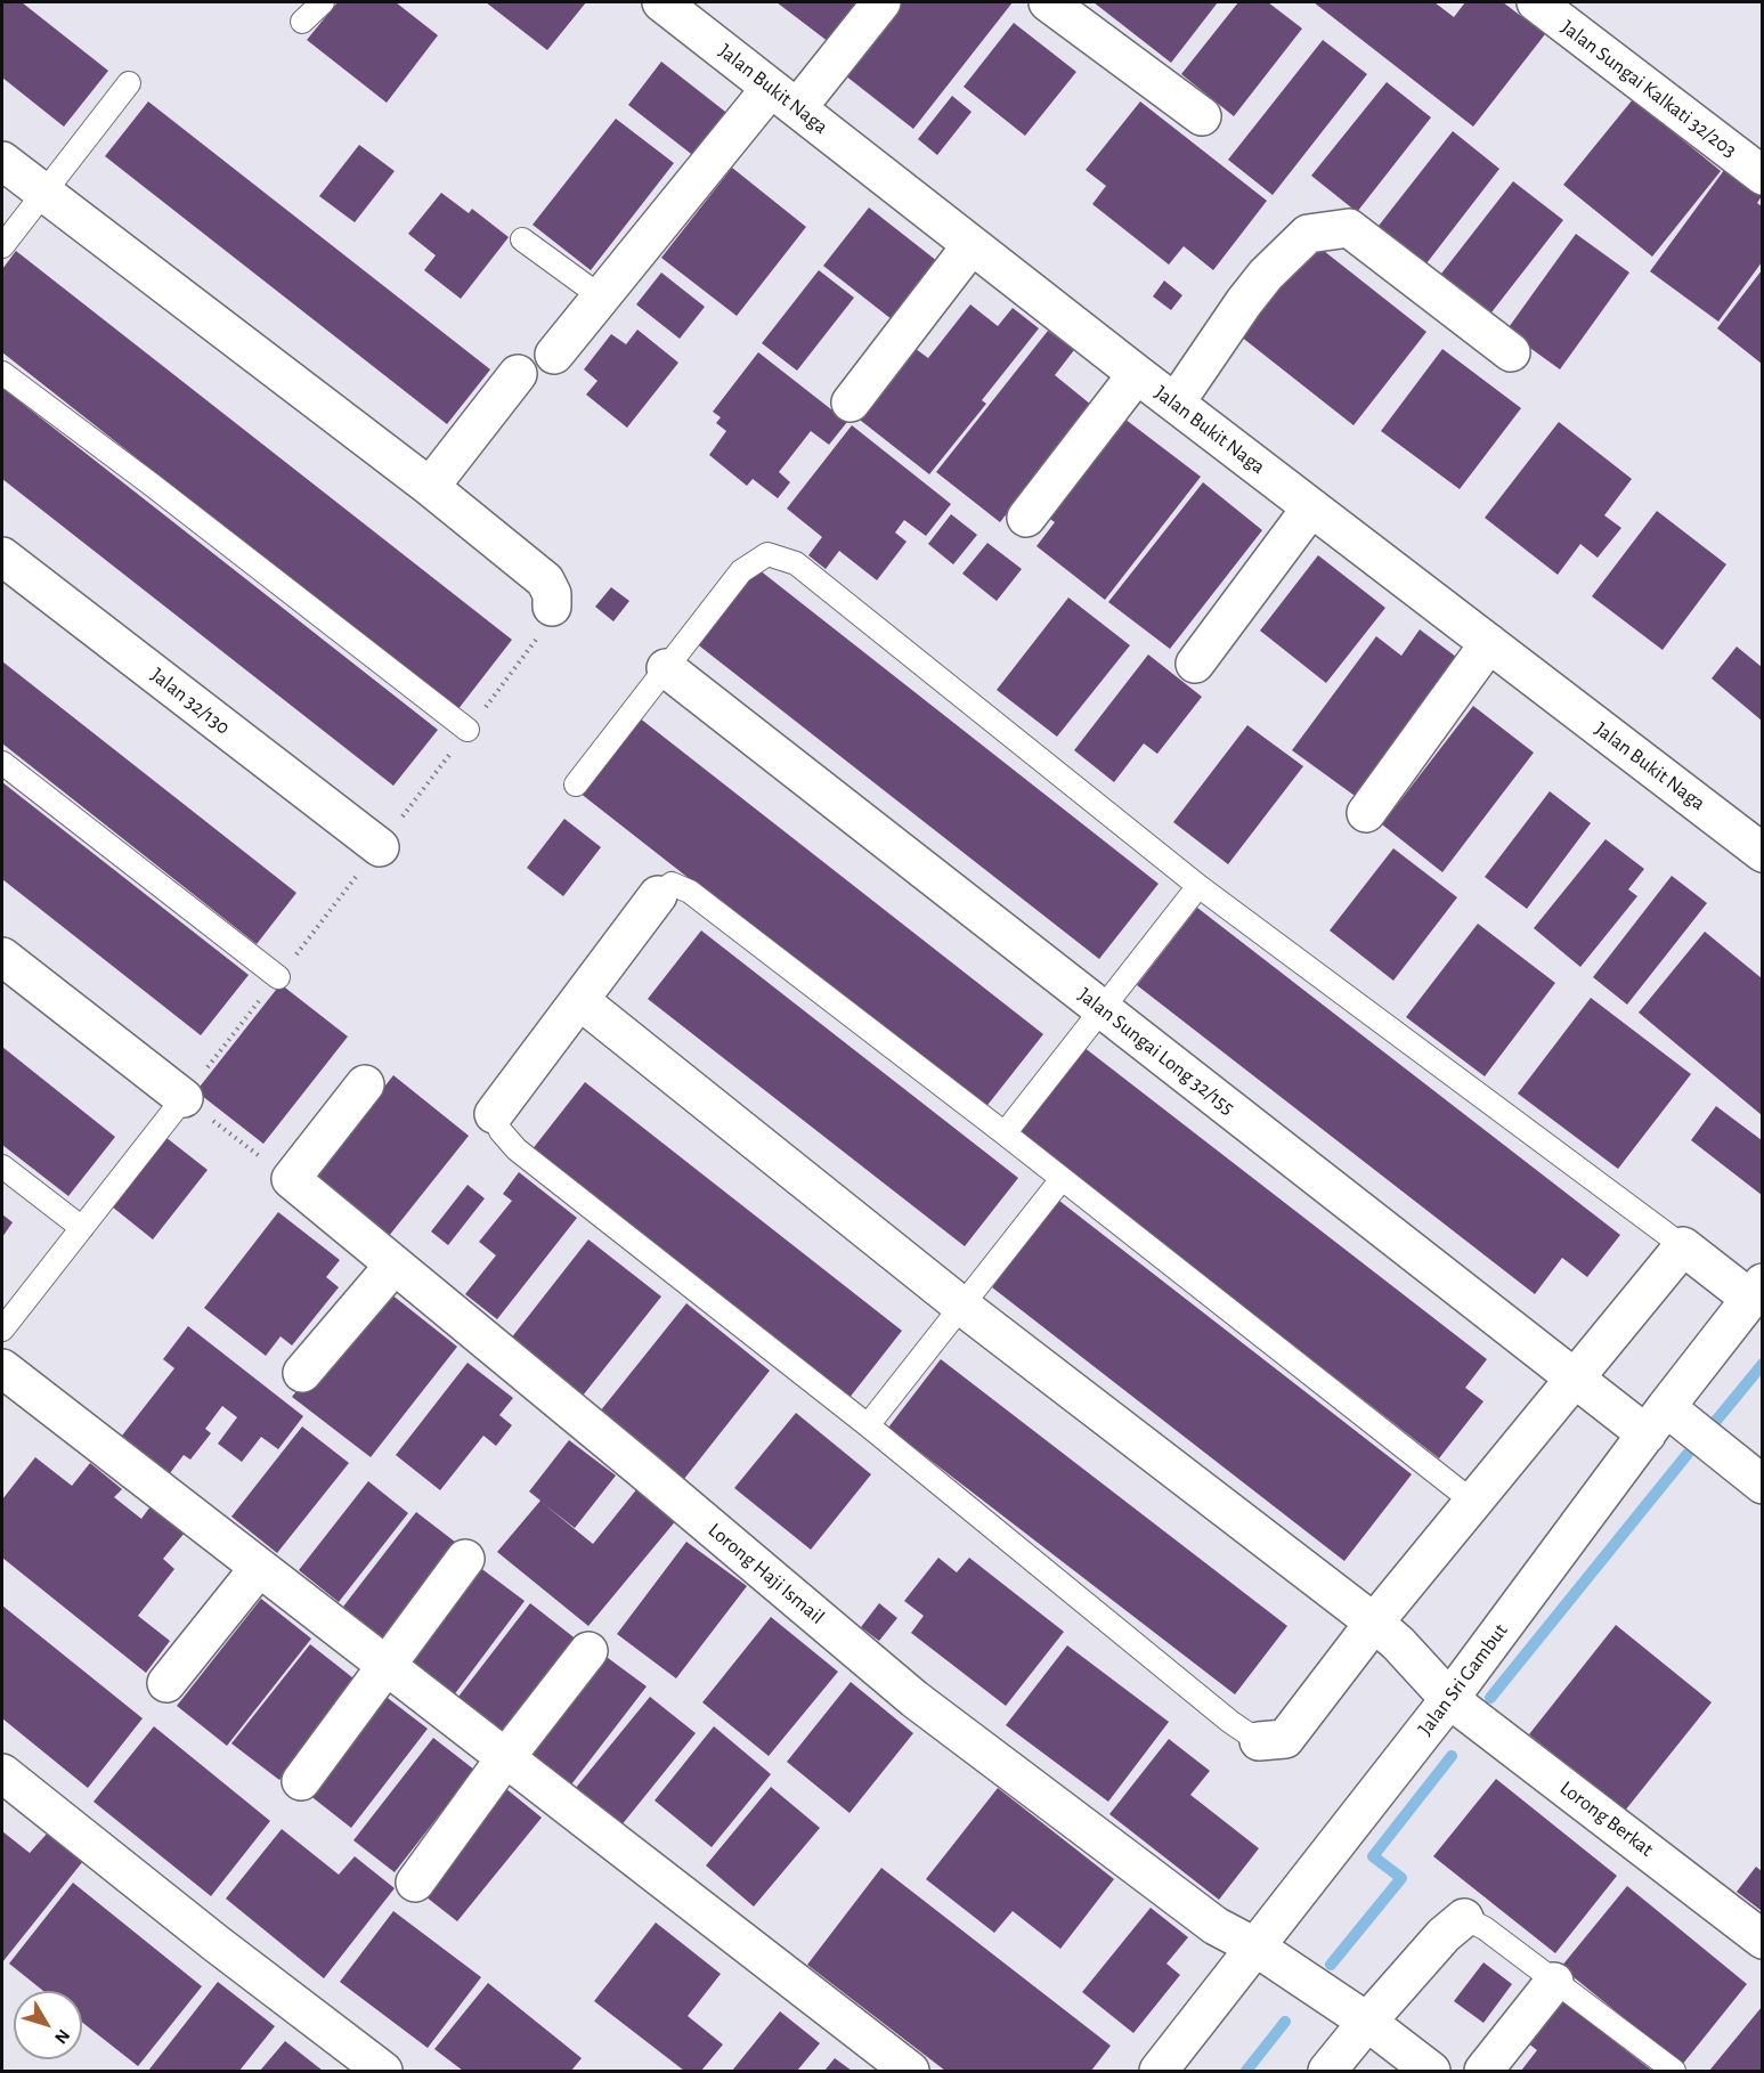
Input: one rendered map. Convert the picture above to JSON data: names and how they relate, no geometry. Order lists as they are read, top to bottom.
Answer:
{
  "streets": {
    "street": [
      "Jalan Bukit Naga",
      "Jalan Sungai Kalkati 32/203",
      "Jalan 32/130",
      "Jalan Sungai Long 32/155",
      "Lorong Haji Ismail",
      "Jalan Sri Gambut",
      "Lorong Berkat"
    ]
  },
  "crossings": [
    ["Jalan Sungai Long 32/155", "Jalan Sri Gambut"],
    ["Lorong Haji Ismail", "Jalan Sri Gambut"],
    ["Jalan Sri Gambut", "Lorong Berkat"]
  ],
  "north": "bottom right"
}
